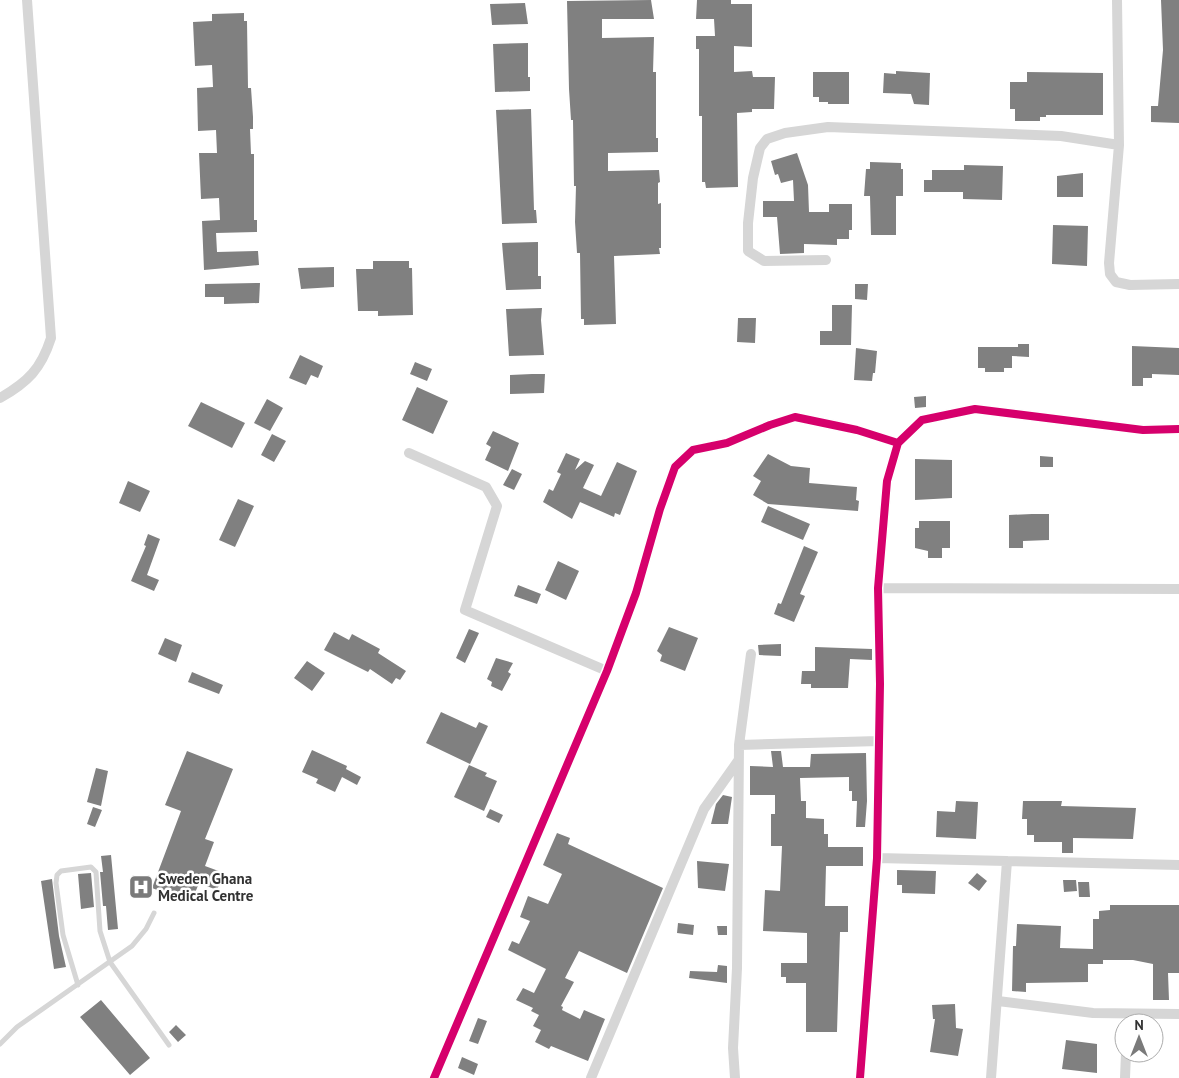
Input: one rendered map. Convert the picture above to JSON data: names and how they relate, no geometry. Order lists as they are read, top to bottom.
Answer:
{
  "places": {
    "hospital": ["Sweden Ghana Medical Centre"]
  },
  "north": "top"
}
